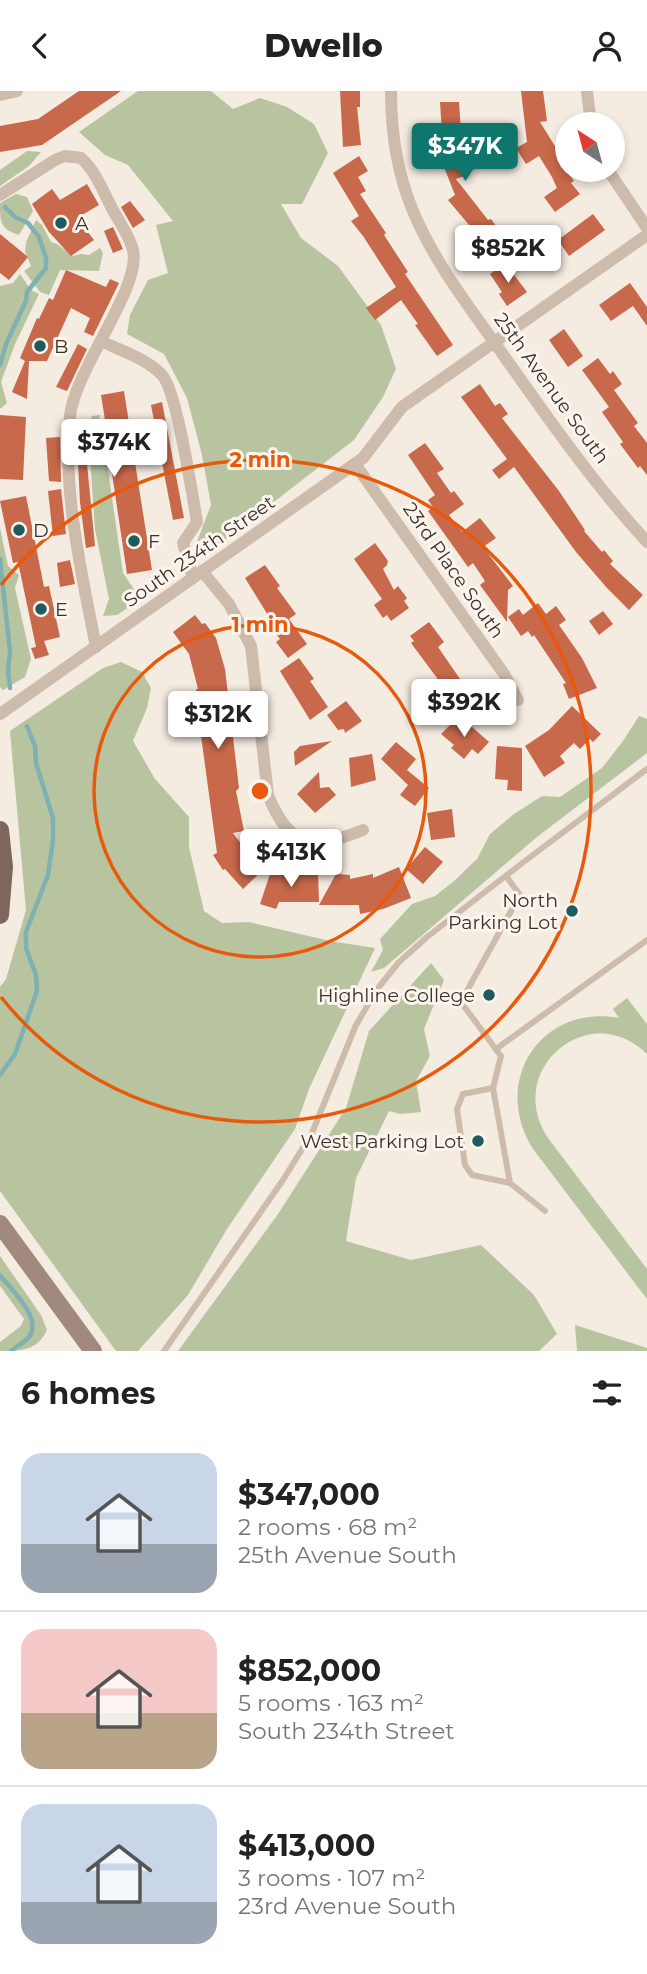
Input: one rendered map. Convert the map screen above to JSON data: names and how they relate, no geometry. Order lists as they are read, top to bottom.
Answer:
{
  "streets": {
    "street": ["25th Avenue South", "South 234th Street", "23rd Place South"]
  },
  "crossings": [
    ["25th Avenue South", "South 234th Street"],
    ["South 234th Street", "23rd Place South"]
  ],
  "places": [
    "A",
    "B",
    "D",
    "F",
    "E",
    "North Parking Lot",
    "Highline College",
    "West Parking Lot"
  ],
  "north": "top left",
  "page": {
    "header": "Dwello",
    "price": [
      "$347K",
      "$852K",
      "$374K",
      "$392K",
      "$312K",
      "$413K"
    ],
    "heading": "6 homes",
    "list": [
      {
        "name": "$347,000",
        "note": "2 rooms · 68 m² · 25th Avenue South"
      },
      {
        "name": "$852,000",
        "note": "5 rooms · 163 m² · South 234th Street"
      },
      {
        "name": "$413,000",
        "note": "3 rooms · 107 m² · 23rd Avenue South"
      }
    ]
  },
  "rings": ["2 min", "1 min"]
}
